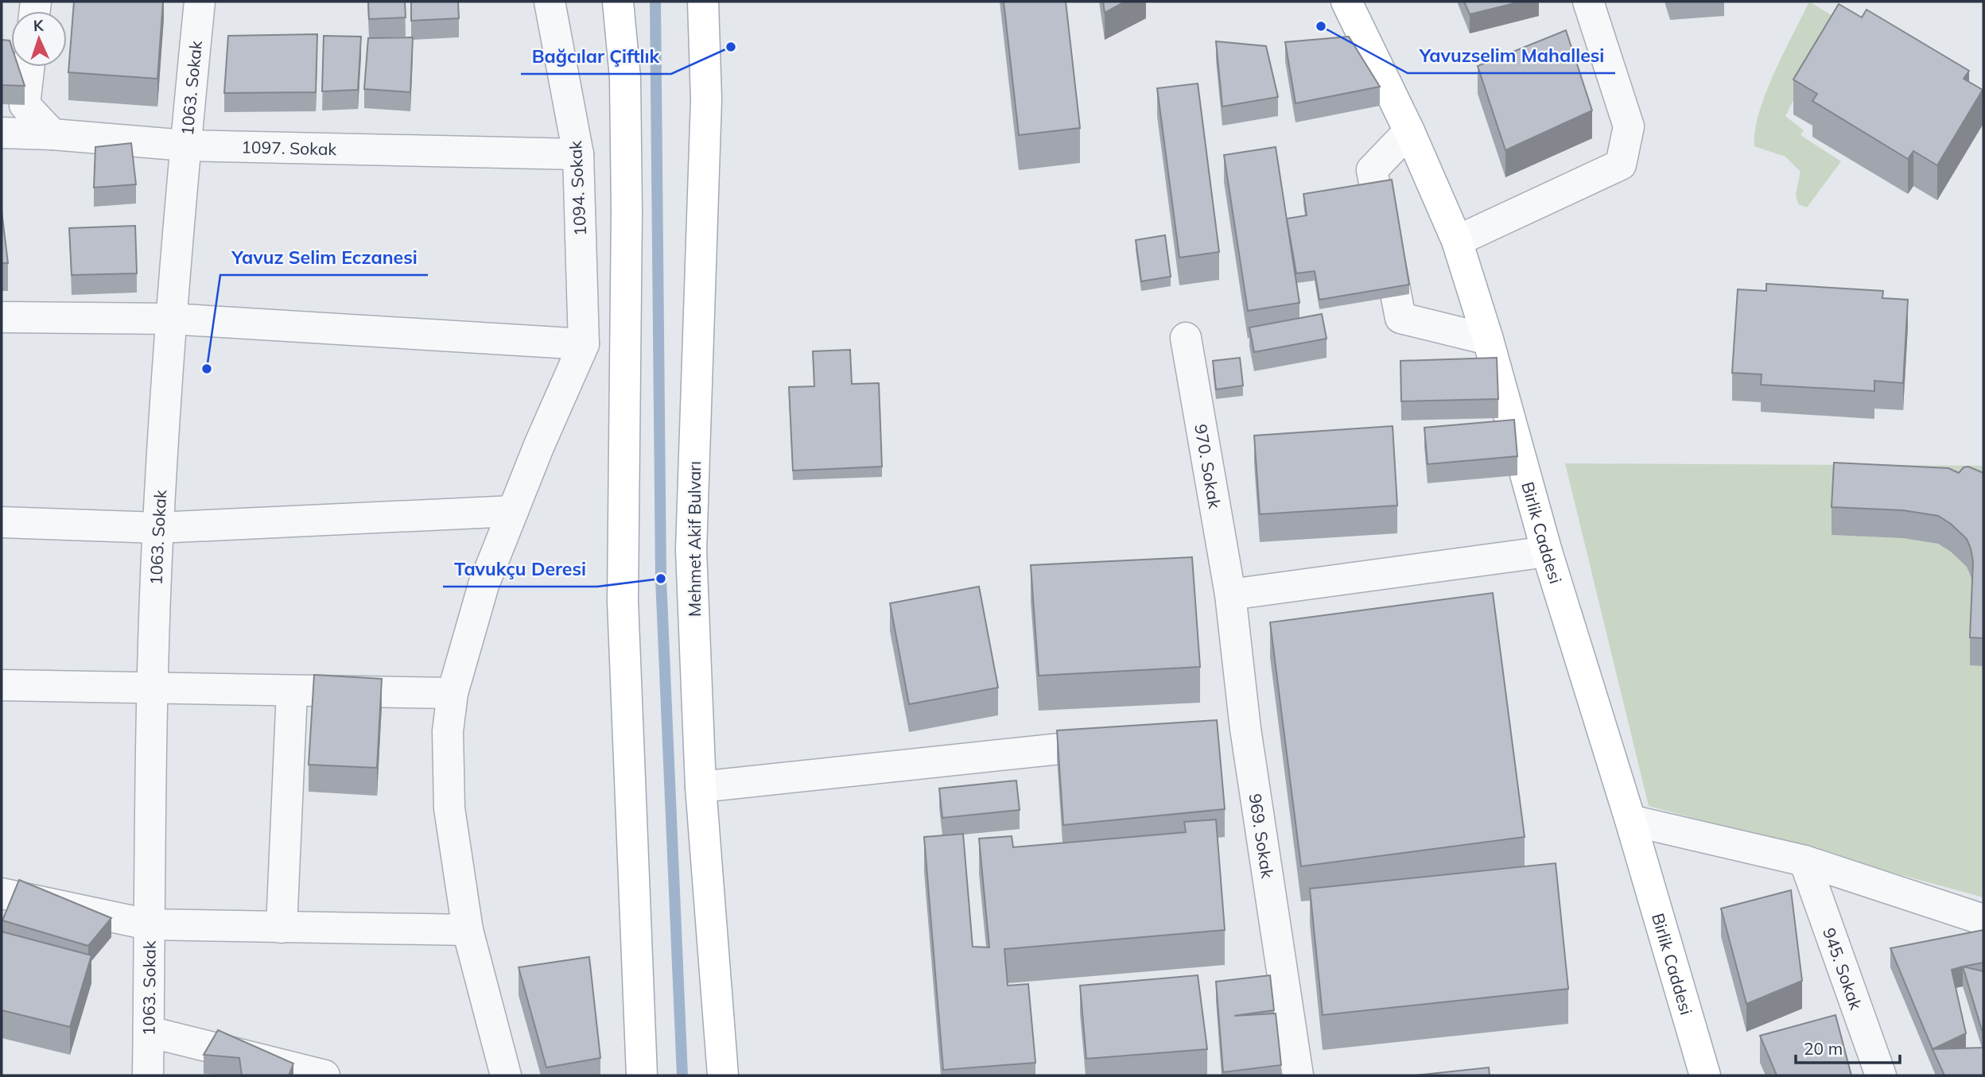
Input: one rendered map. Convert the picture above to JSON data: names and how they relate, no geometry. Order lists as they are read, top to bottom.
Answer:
{
  "streets": {
    "main road": ["Birlik Caddesi", "Mehmet Akif Bulvarı"],
    "street": [
      "1063. Sokak",
      "1097. Sokak",
      "1094. Sokak",
      "970. Sokak",
      "969. Sokak",
      "945. Sokak"
    ]
  },
  "crossings": [
    ["1063. Sokak", "1097. Sokak"],
    ["1097. Sokak", "1094. Sokak"],
    ["970. Sokak", "969. Sokak"]
  ],
  "places": [
    "Yavuzselim Mahallesi",
    "Bağcılar Çiftlık",
    "Yavuz Selim Eczanesi",
    "Tavukçu Deresi"
  ],
  "scale_bar": "20 m",
  "north": "top"
}
